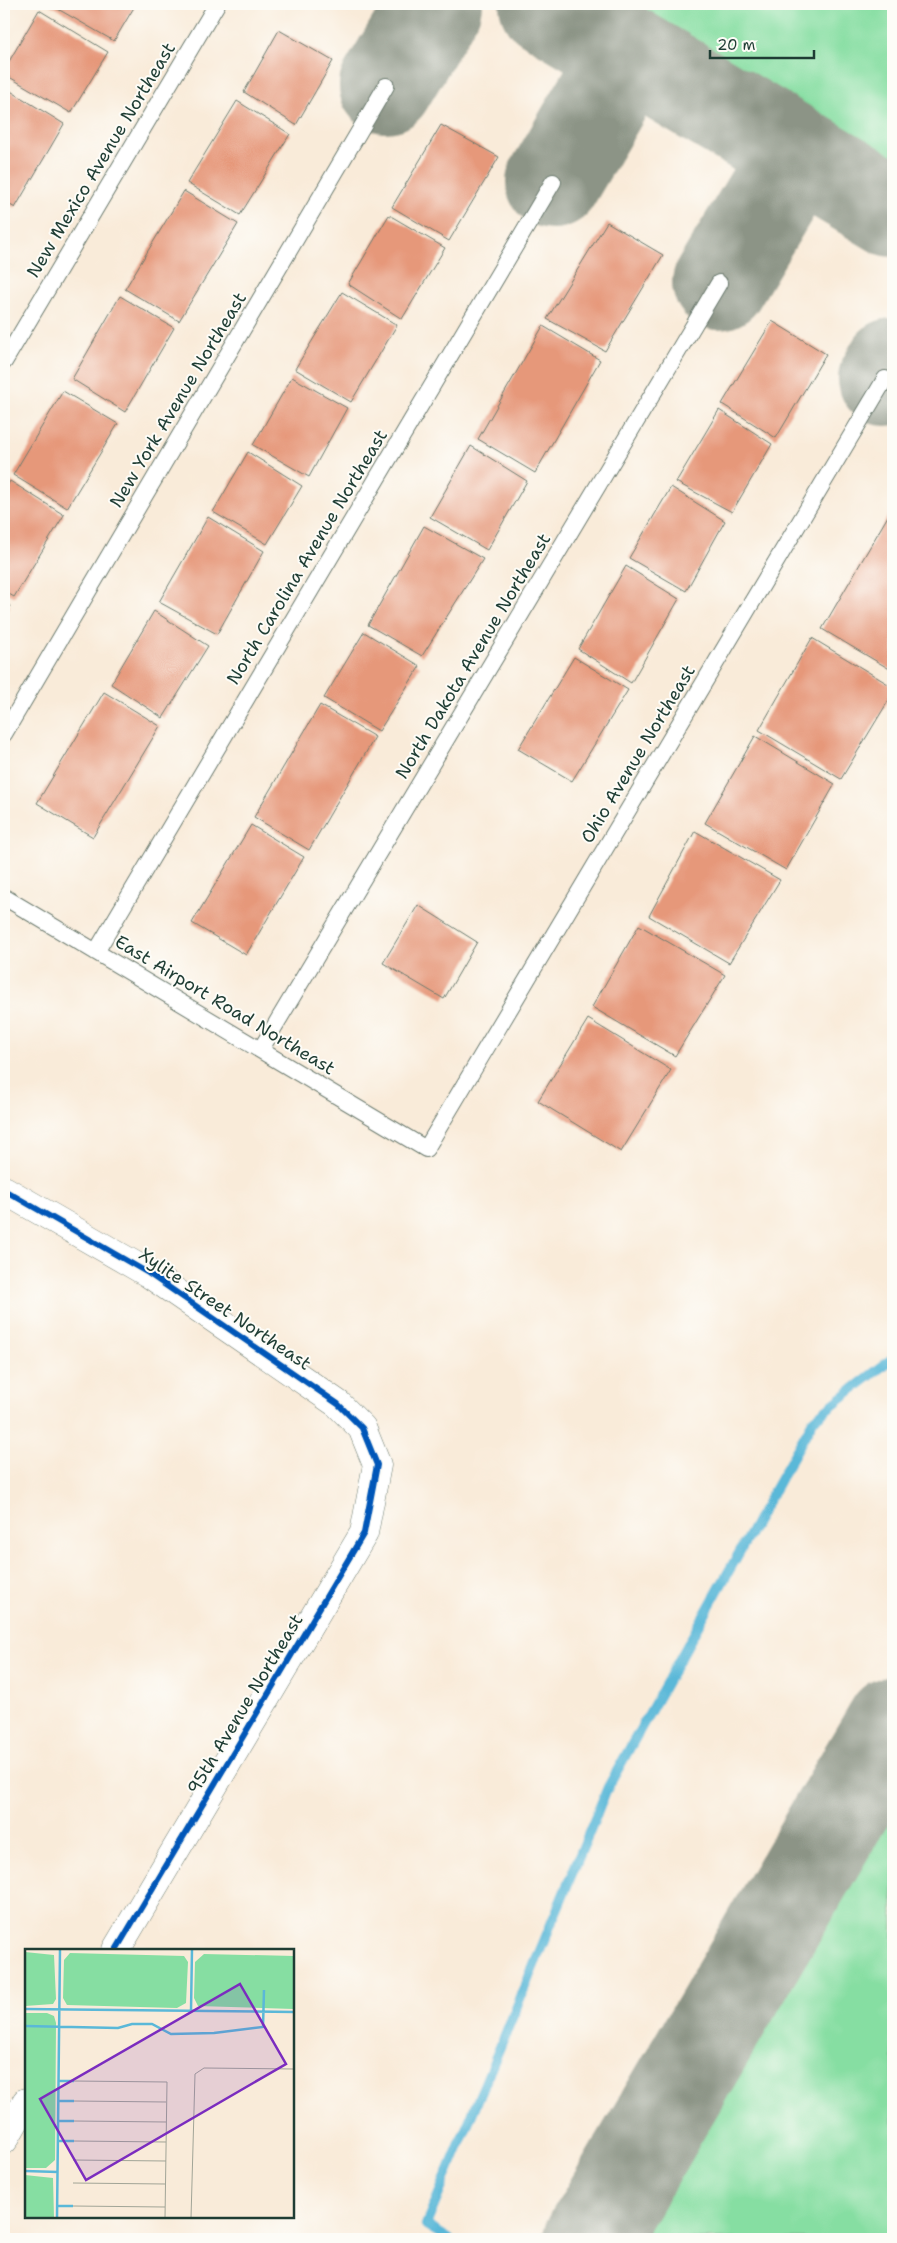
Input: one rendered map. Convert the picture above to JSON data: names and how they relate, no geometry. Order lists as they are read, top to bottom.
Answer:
{
  "streets": {
    "street": ["Xylite Street Northeast", "95th Avenue Northeast"],
    "lane": [
      "New Mexico Avenue Northeast",
      "New York Avenue Northeast",
      "North Carolina Avenue Northeast",
      "North Dakota Avenue Northeast",
      "Ohio Avenue Northeast",
      "East Airport Road Northeast"
    ]
  },
  "crossings": [
    ["North Carolina Avenue Northeast", "East Airport Road Northeast"],
    ["North Dakota Avenue Northeast", "East Airport Road Northeast"],
    ["Ohio Avenue Northeast", "East Airport Road Northeast"],
    ["Xylite Street Northeast", "95th Avenue Northeast"]
  ],
  "scale_bar": "20 m"
}
